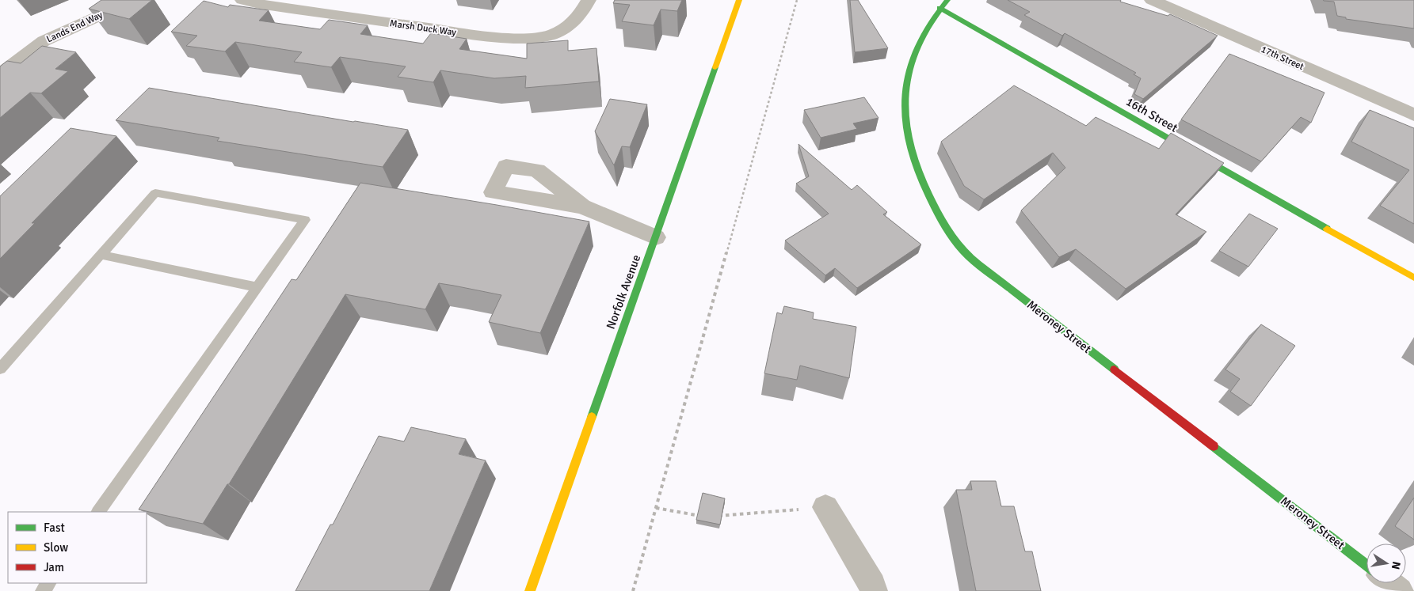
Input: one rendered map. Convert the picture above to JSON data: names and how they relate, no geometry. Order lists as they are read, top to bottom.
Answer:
{
  "streets": {
    "street": [
      "Lands End Way",
      "Marsh Duck Way",
      "17th Street",
      "16th Street",
      "Norfolk Avenue",
      "Meroney Street"
    ]
  },
  "crossings": [
    ["16th Street", "Meroney Street"]
  ],
  "legend": ["Fast", "Slow", "Jam"],
  "north": "right"
}
